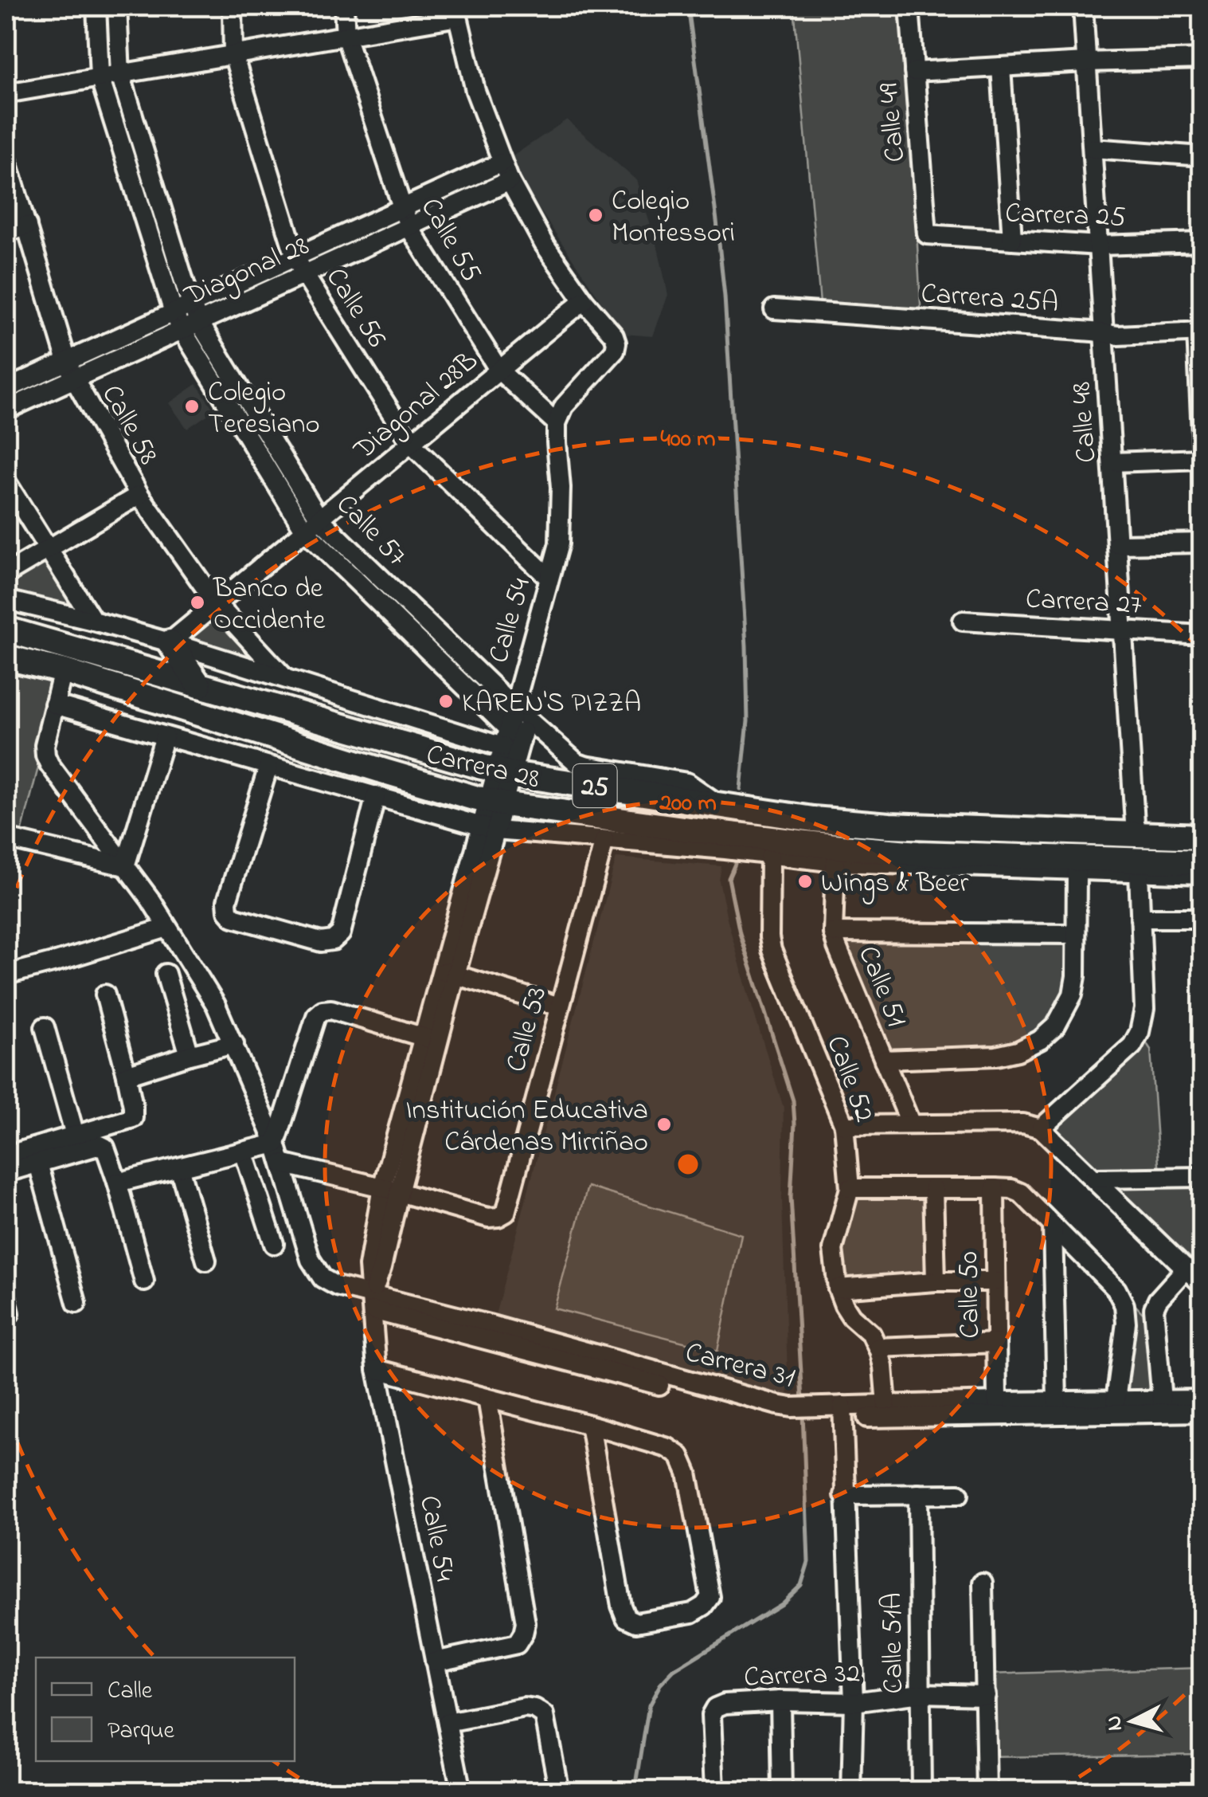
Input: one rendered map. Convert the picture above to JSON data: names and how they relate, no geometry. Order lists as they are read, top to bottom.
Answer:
{
  "streets": {
    "main road": ["Carrera 28", "25"],
    "street": [
      "Calle 49",
      "Carrera 25",
      "Calle 55",
      "Diagonal 28",
      "Carrera 25A",
      "Calle 56",
      "Diagonal 28B",
      "Calle 48",
      "Calle 58",
      "Calle 57",
      "Carrera 27",
      "Calle 54",
      "Calle 51",
      "Calle 53",
      "Calle 52",
      "Calle 50",
      "Carrera 31",
      "Calle 51A",
      "Carrera 32"
    ]
  },
  "crossings": [
    ["Calle 49", "Carrera 25"],
    ["Carrera 25", "Calle 48"],
    ["Calle 55", "Diagonal 28"],
    ["Calle 55", "Diagonal 28B"],
    ["Calle 55", "Calle 54"],
    ["Diagonal 28", "Calle 56"],
    ["Diagonal 28", "Calle 58"],
    ["Diagonal 28", "Calle 57"],
    ["Carrera 25A", "Calle 48"],
    ["Calle 56", "Diagonal 28B"],
    ["Calle 56", "Calle 54"],
    ["Diagonal 28B", "Calle 58"],
    ["Diagonal 28B", "Calle 57"],
    ["Diagonal 28B", "Carrera 28"],
    ["Calle 48", "Carrera 27"],
    ["Calle 48", "Carrera 28"],
    ["Calle 58", "Carrera 28"],
    ["Calle 57", "Calle 54"],
    ["Calle 57", "Carrera 28"],
    ["Calle 54", "Carrera 28"],
    ["Calle 54", "Calle 53"],
    ["Calle 54", "Carrera 31"],
    ["Carrera 28", "Calle 51"],
    ["Carrera 28", "Calle 53"],
    ["Carrera 28", "Calle 52"],
    ["Calle 50", "Carrera 31"],
    ["Calle 51A", "Carrera 32"]
  ],
  "places": [
    "Colegio Montessori",
    "Colegio Teresiano",
    "Banco de Occidente",
    "KAREN'S PIZZA",
    "Wings & Beer",
    "Institución Educativa Cárdenas Mirriñao"
  ],
  "legend": ["Calle", "Parque"],
  "north": "left",
  "rings": ["400 m", "200 m"]
}
